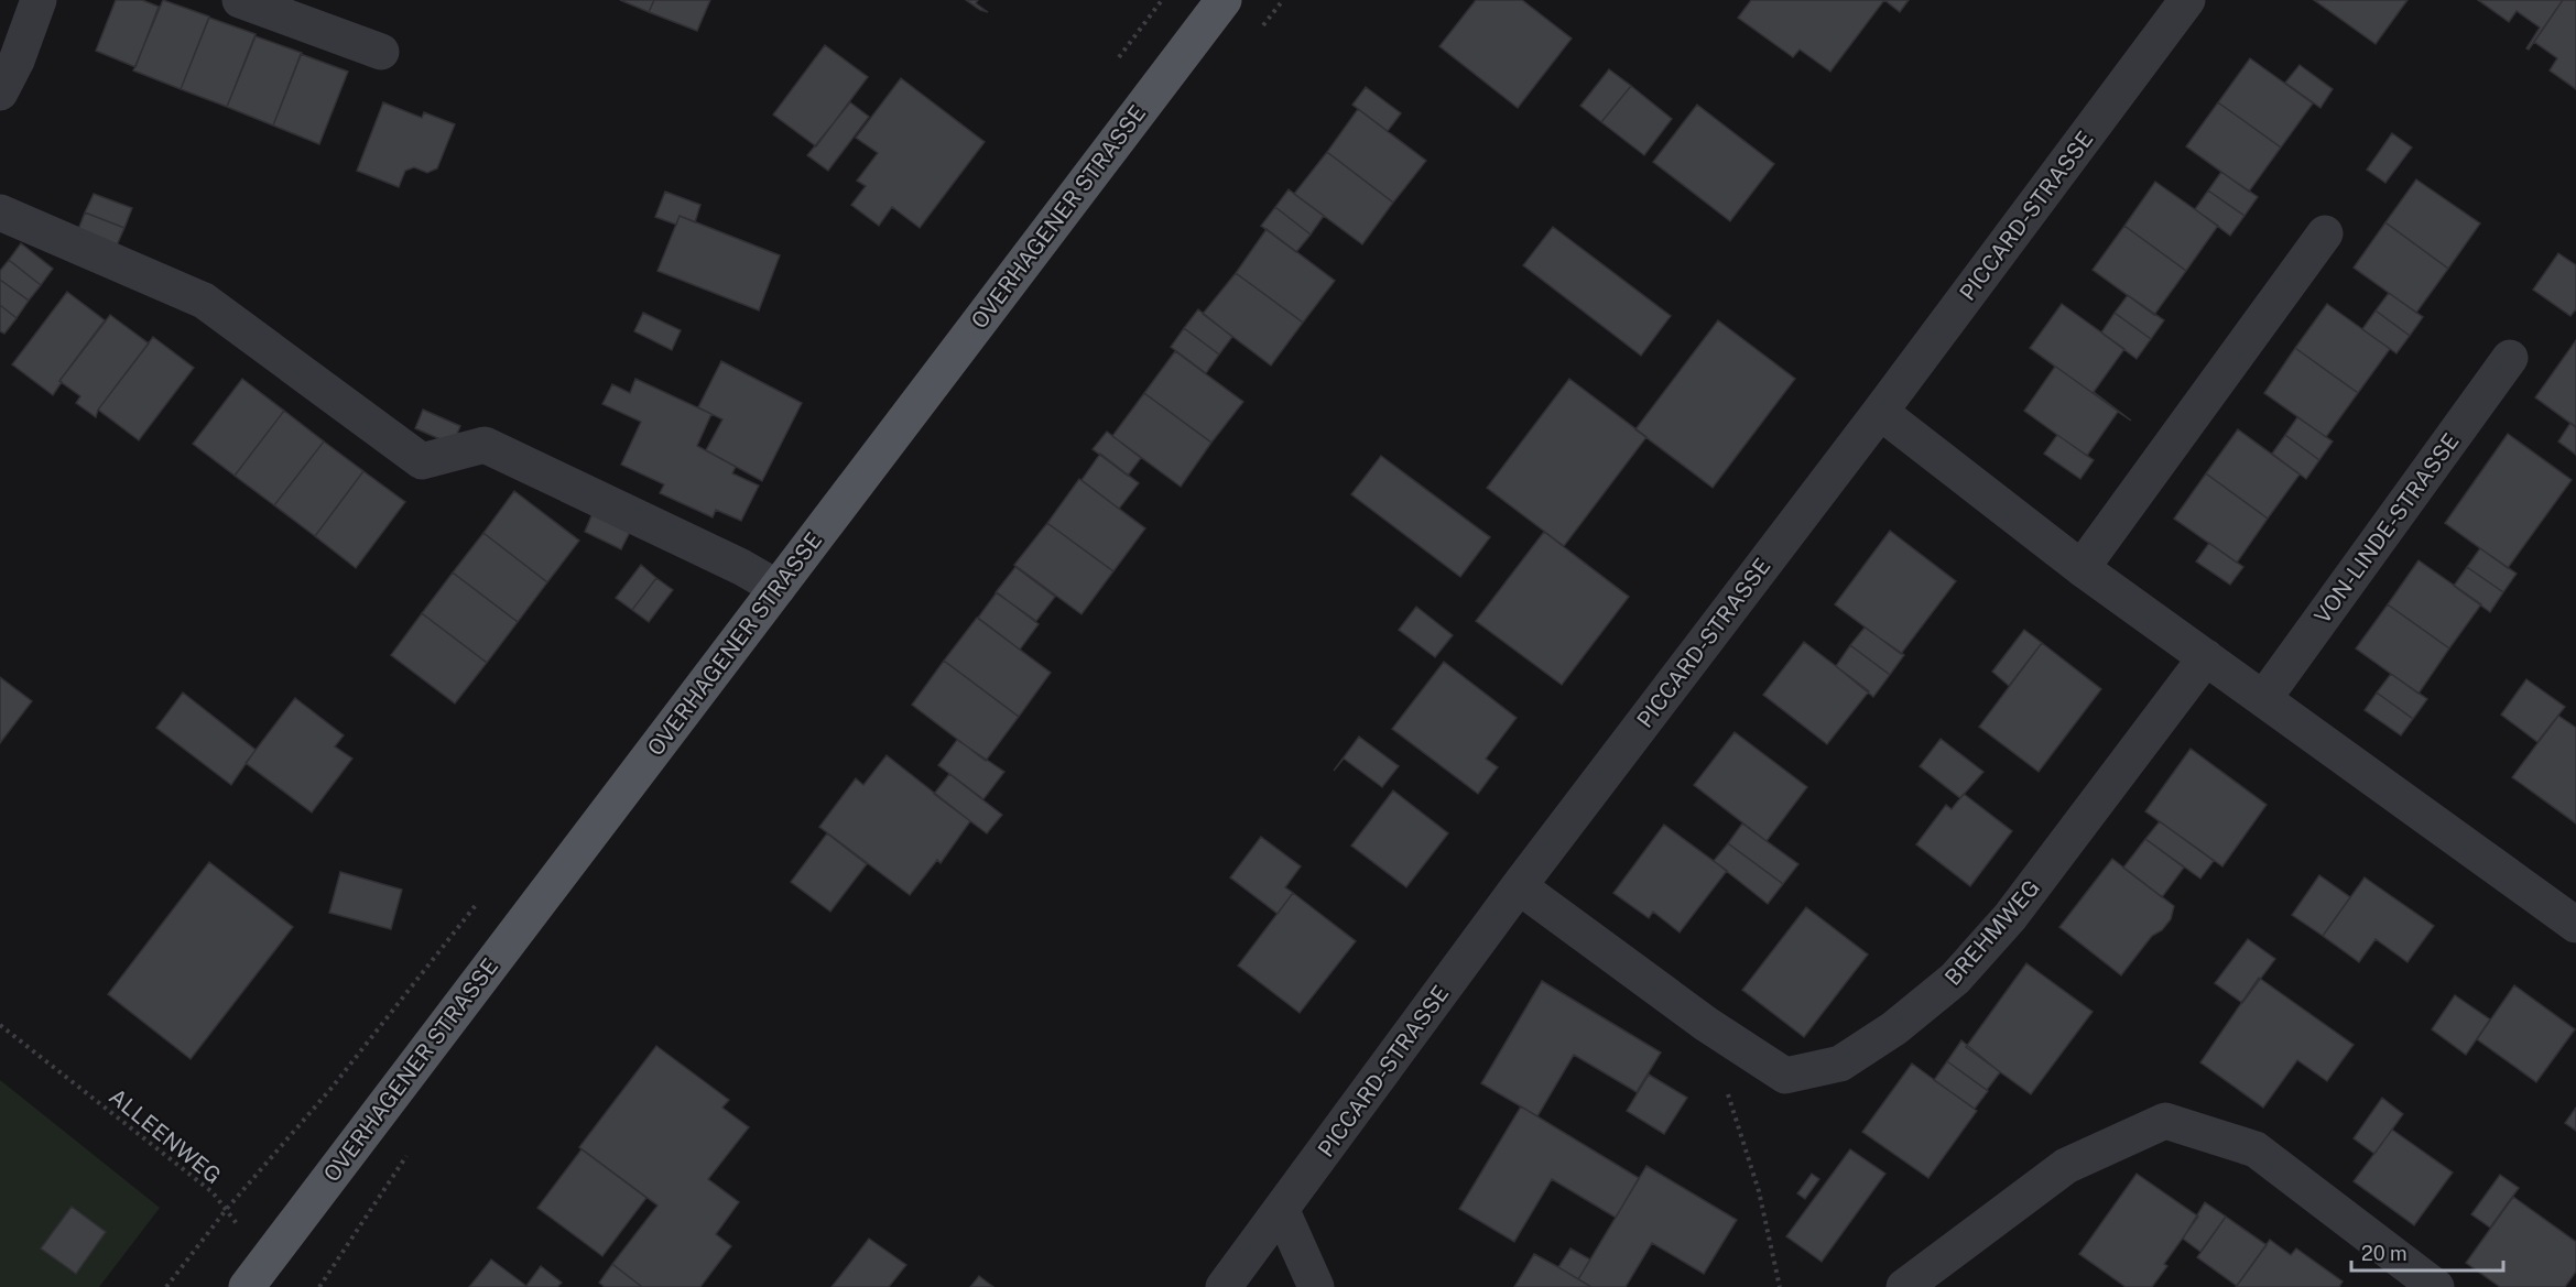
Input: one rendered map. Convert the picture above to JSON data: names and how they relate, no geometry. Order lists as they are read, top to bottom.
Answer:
{
  "streets": {
    "main road": ["OVERHAGENER STRASSE"],
    "street": ["PICCARD-STRASSE", "VON-LINDE-STRASSE", "BREHMWEG"],
    "path": ["ALLEENWEG"]
  },
  "crossings": [
    ["PICCARD-STRASSE", "BREHMWEG"],
    ["OVERHAGENER STRASSE", "ALLEENWEG"]
  ],
  "scale_bar": "20 m"
}
